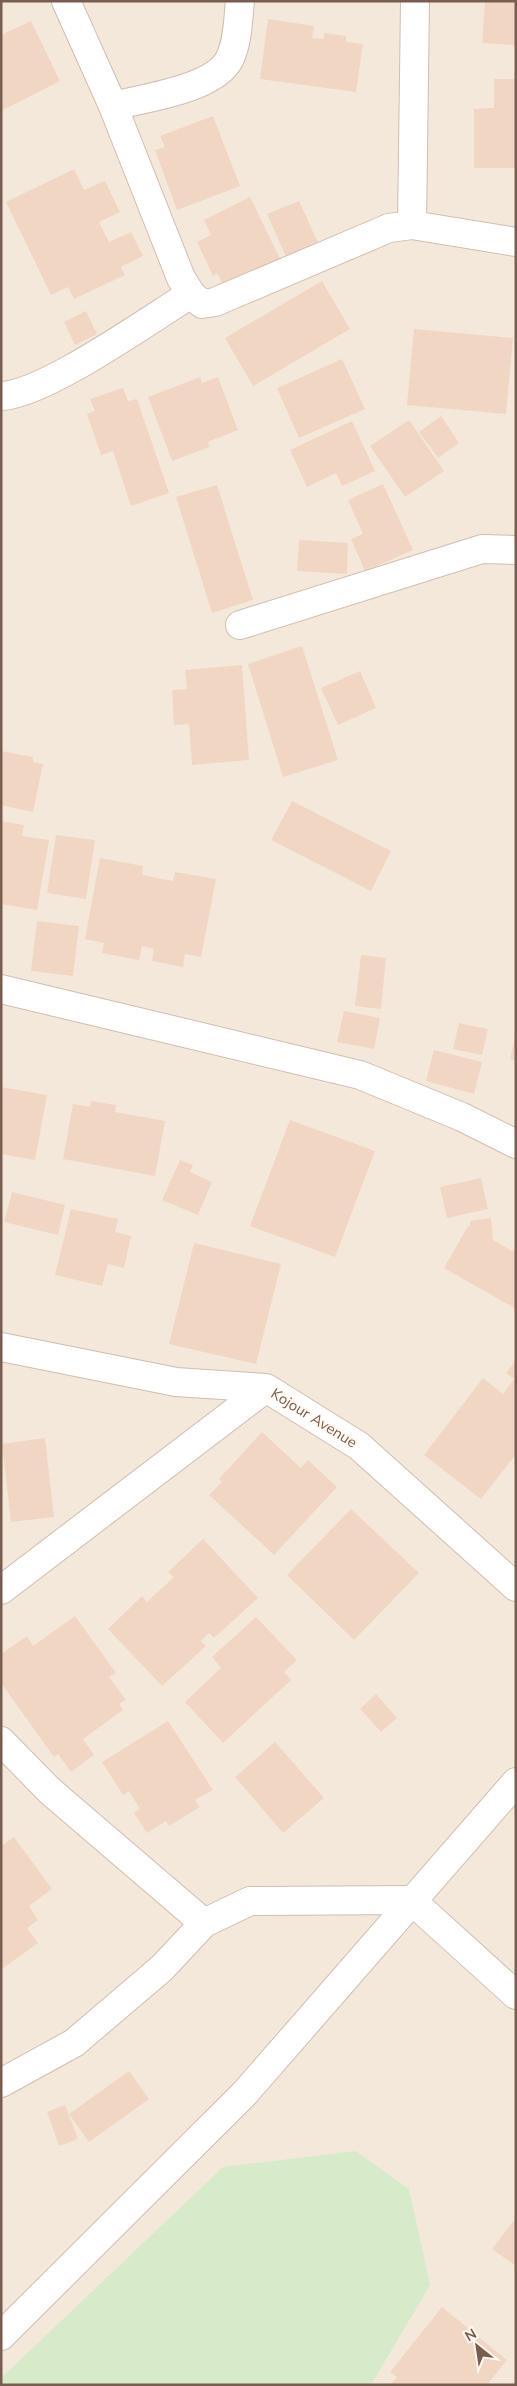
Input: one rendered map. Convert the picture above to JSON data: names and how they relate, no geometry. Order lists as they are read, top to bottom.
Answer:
{
  "streets": {
    "street": ["Kojour Avenue"]
  },
  "north": "top left"
}
